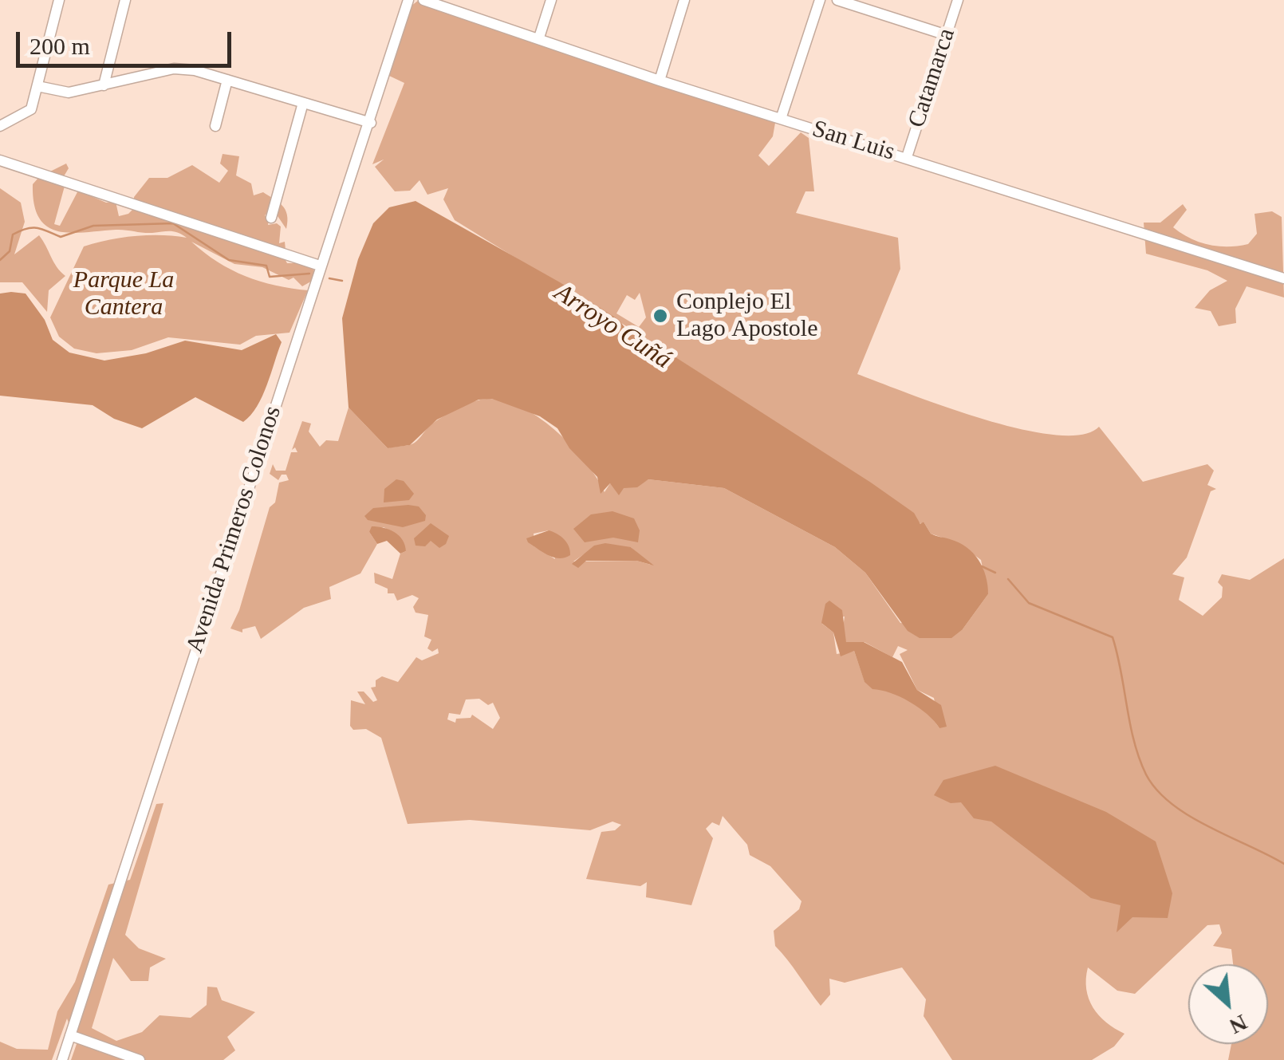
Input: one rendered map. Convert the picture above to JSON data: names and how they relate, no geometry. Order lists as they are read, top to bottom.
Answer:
{
  "streets": {
    "street": ["Catamarca", "San Luis", "Avenida Primeros Colonos"]
  },
  "crossings": [
    ["Catamarca", "San Luis"]
  ],
  "water": ["Arroyo Cuñá"],
  "parks": ["Parque La Cantera"],
  "places": ["Conplejo El Lago Apostole"],
  "scale_bar": "200 m",
  "north": "bottom right"
}
